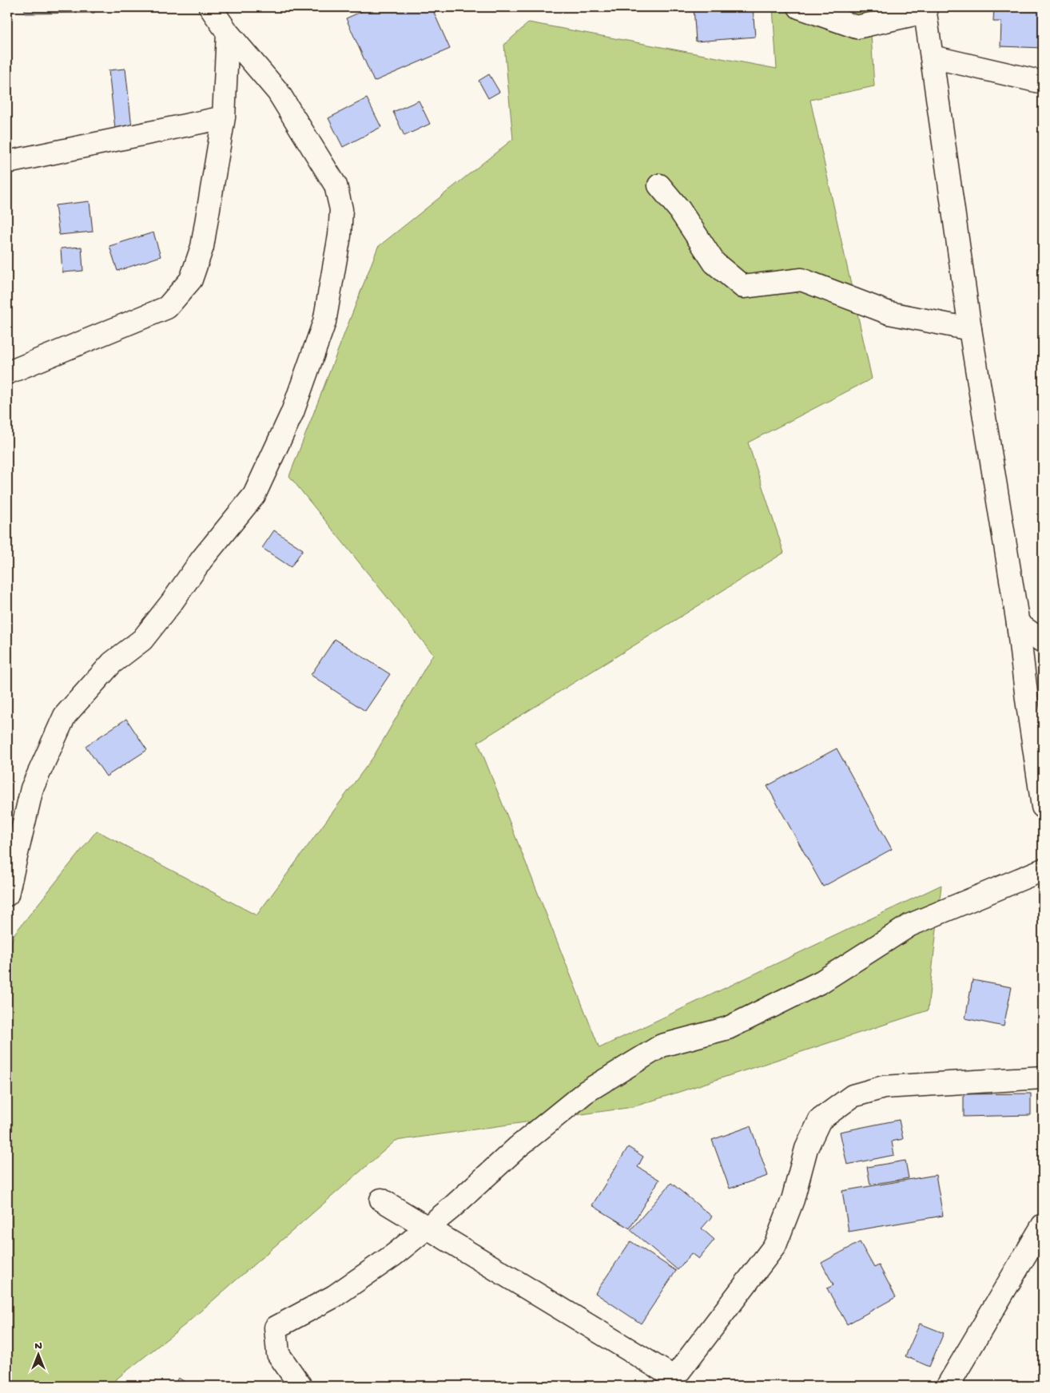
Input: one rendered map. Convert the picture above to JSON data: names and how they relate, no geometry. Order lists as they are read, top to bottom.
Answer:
{
  "north": "top"
}
